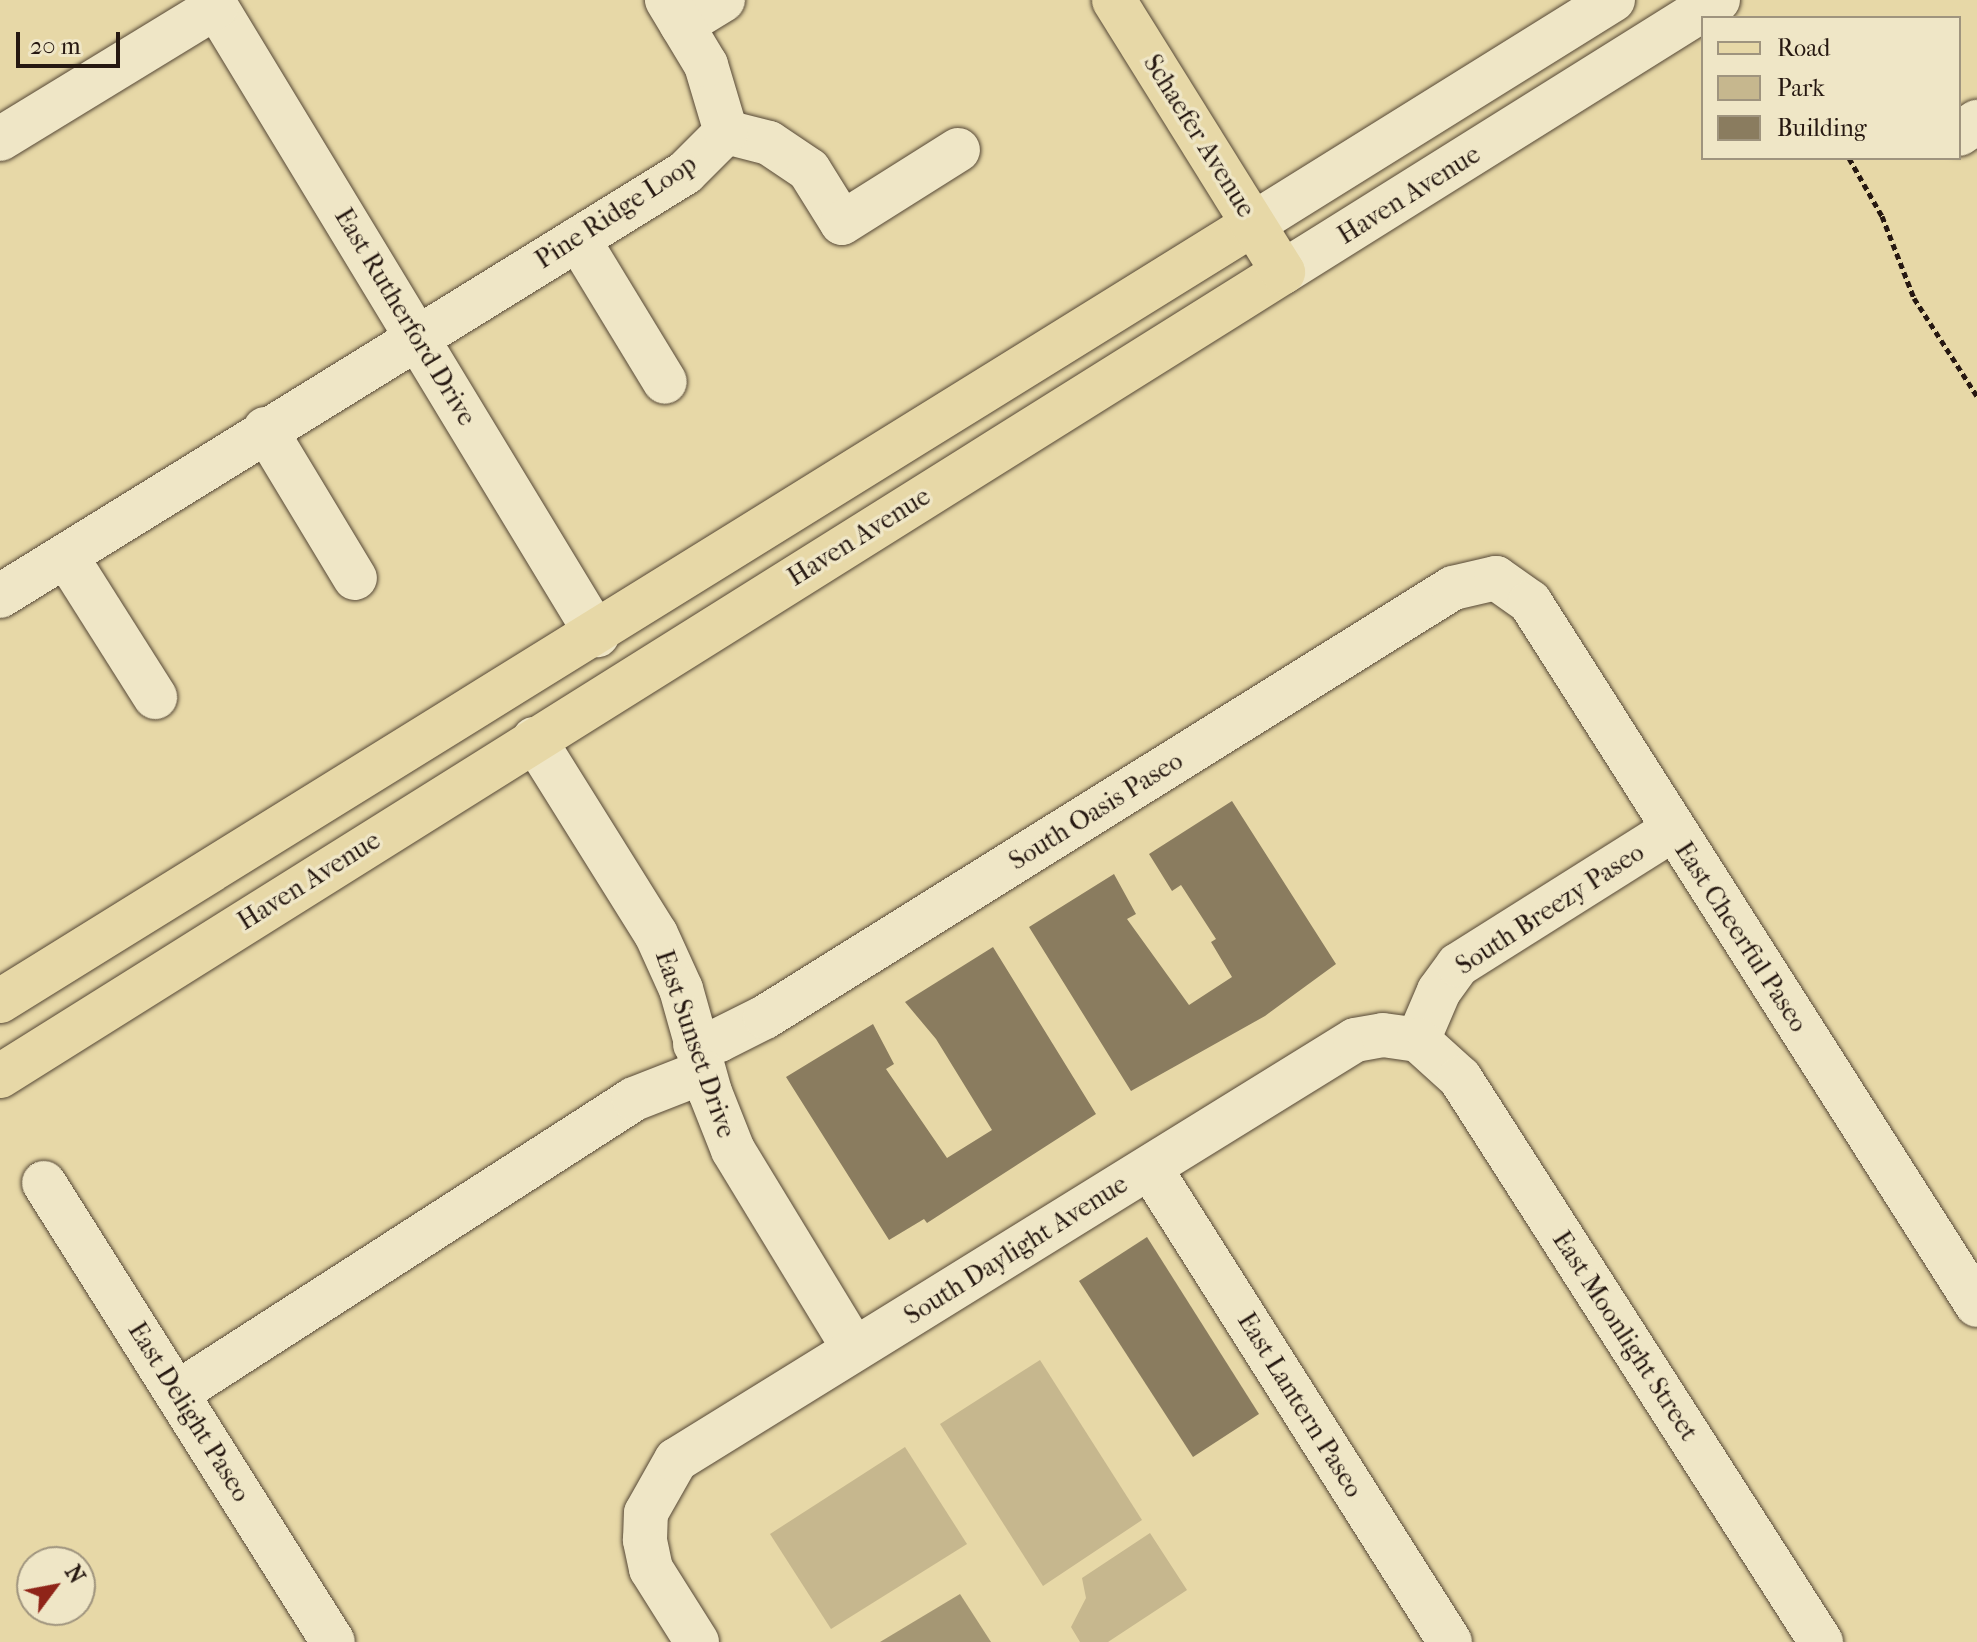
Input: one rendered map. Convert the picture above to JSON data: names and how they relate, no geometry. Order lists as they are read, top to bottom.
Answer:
{
  "streets": {
    "main road": ["Schaefer Avenue", "Haven Avenue"],
    "street": [
      "Pine Ridge Loop",
      "East Rutherford Drive",
      "South Oasis Paseo",
      "South Breezy Paseo",
      "East Cheerful Paseo",
      "East Sunset Drive",
      "South Daylight Avenue",
      "East Moonlight Street",
      "East Lantern Paseo",
      "East Delight Paseo"
    ]
  },
  "crossings": [
    ["Schaefer Avenue", "Haven Avenue"],
    ["Haven Avenue", "East Sunset Drive"],
    ["Pine Ridge Loop", "East Rutherford Drive"],
    ["South Oasis Paseo", "East Cheerful Paseo"],
    ["South Oasis Paseo", "East Sunset Drive"],
    ["South Oasis Paseo", "East Delight Paseo"],
    ["South Breezy Paseo", "East Cheerful Paseo"],
    ["South Breezy Paseo", "South Daylight Avenue"],
    ["South Breezy Paseo", "East Moonlight Street"],
    ["East Sunset Drive", "South Daylight Avenue"],
    ["South Daylight Avenue", "East Moonlight Street"],
    ["South Daylight Avenue", "East Lantern Paseo"]
  ],
  "legend": ["Road", "Park", "Building"],
  "scale_bar": "20 m",
  "north": "top right"
}
